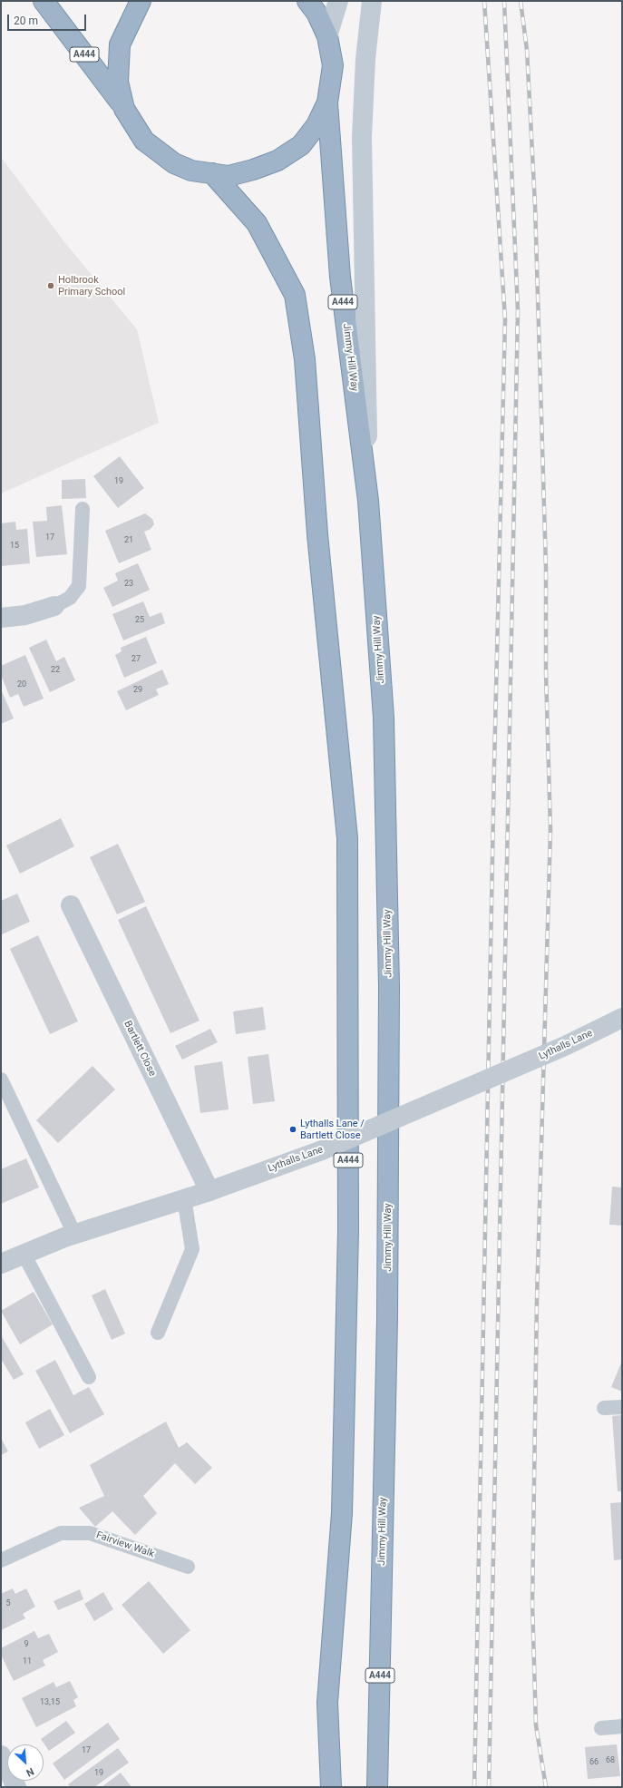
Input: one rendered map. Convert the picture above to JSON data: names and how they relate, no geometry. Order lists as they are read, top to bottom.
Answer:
{
  "streets": {
    "highway": ["A444", "Jimmy Hill Way"],
    "street": ["Lythalls Lane", "Bartlett Close"],
    "lane": ["Fairview Walk"]
  },
  "crossings": [
    ["Lythalls Lane", "Bartlett Close"]
  ],
  "places": ["Holbrook Primary School", "Lythalls Lane / Bartlett Close"],
  "house_numbers": [
    "19",
    "17",
    "21",
    "15",
    "23",
    "25",
    "27",
    "22",
    "20",
    "29",
    "5",
    "9",
    "11",
    "13,15",
    "17",
    "68",
    "66",
    "19"
  ],
  "scale_bar": "20 m",
  "north": "bottom right"
}
